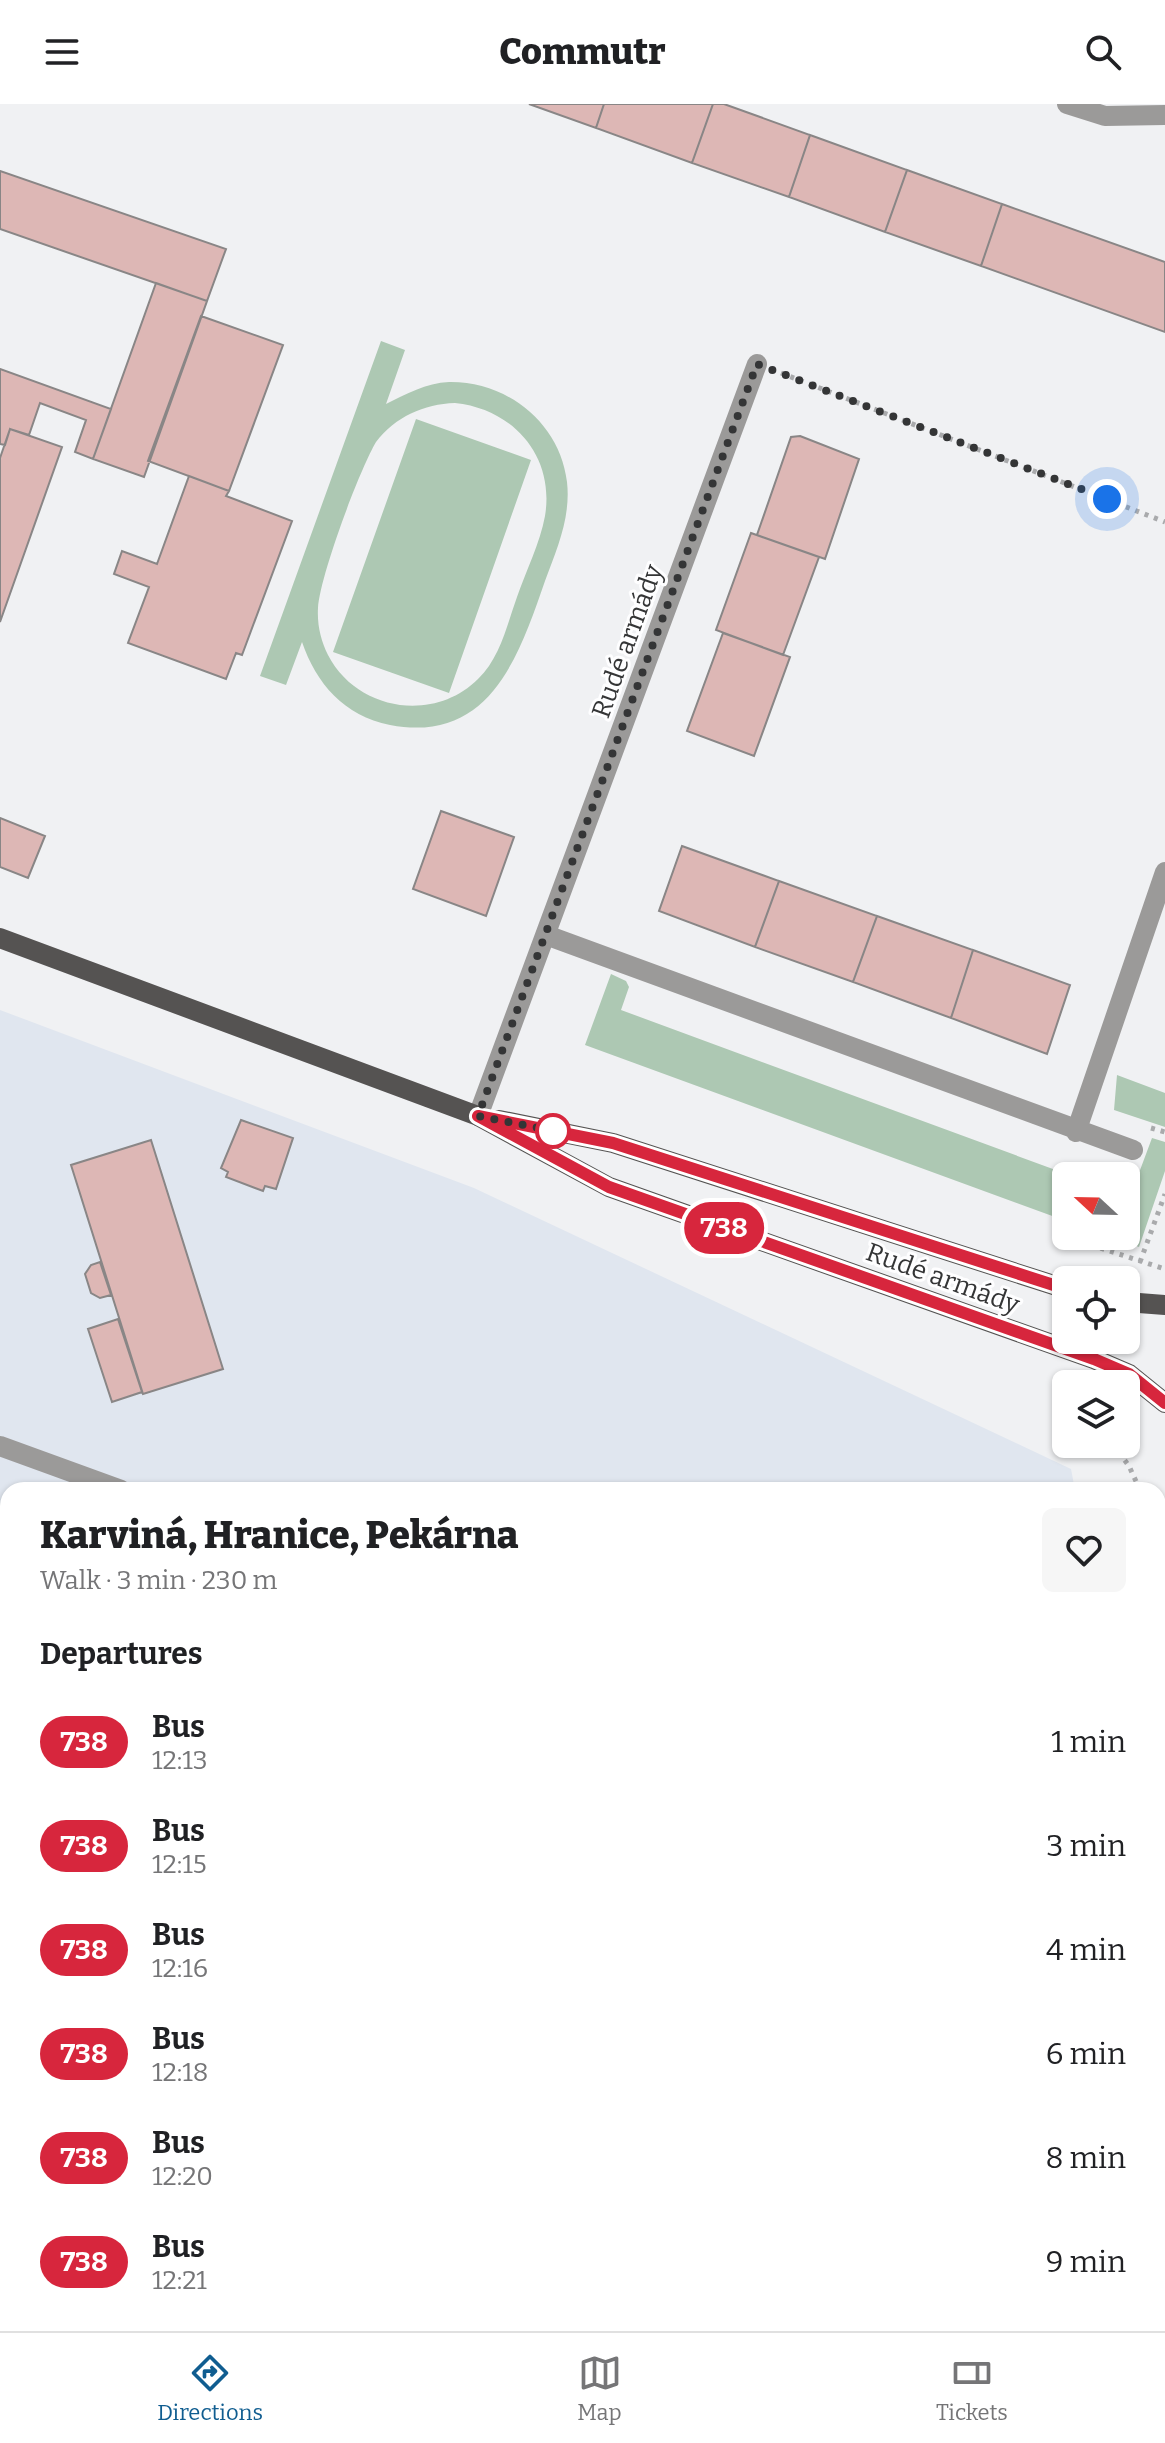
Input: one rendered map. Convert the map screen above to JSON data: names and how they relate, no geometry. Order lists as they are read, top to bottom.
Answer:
{
  "streets": {
    "main road": ["Rudé armády"]
  },
  "lines": ["bus line 738"],
  "north": "left",
  "page": {
    "header": "Commutr",
    "on_map": "738",
    "heading": [
      ["Karviná, Hranice, Pekárna", "Walk · 3 min · 230 m"],
      "Departures"
    ],
    "list": [
      {
        "mark": "738",
        "name": "Bus",
        "note": "12:13",
        "value": "1 min"
      },
      {
        "mark": "738",
        "name": "Bus",
        "note": "12:15",
        "value": "3 min"
      },
      {
        "mark": "738",
        "name": "Bus",
        "note": "12:16",
        "value": "4 min"
      },
      {
        "mark": "738",
        "name": "Bus",
        "note": "12:18",
        "value": "6 min"
      },
      {
        "mark": "738",
        "name": "Bus",
        "note": "12:20",
        "value": "8 min"
      },
      {
        "mark": "738",
        "name": "Bus",
        "note": "12:21",
        "value": "9 min"
      }
    ],
    "tabs": ["Directions", "Map", "Tickets"]
  }
}
